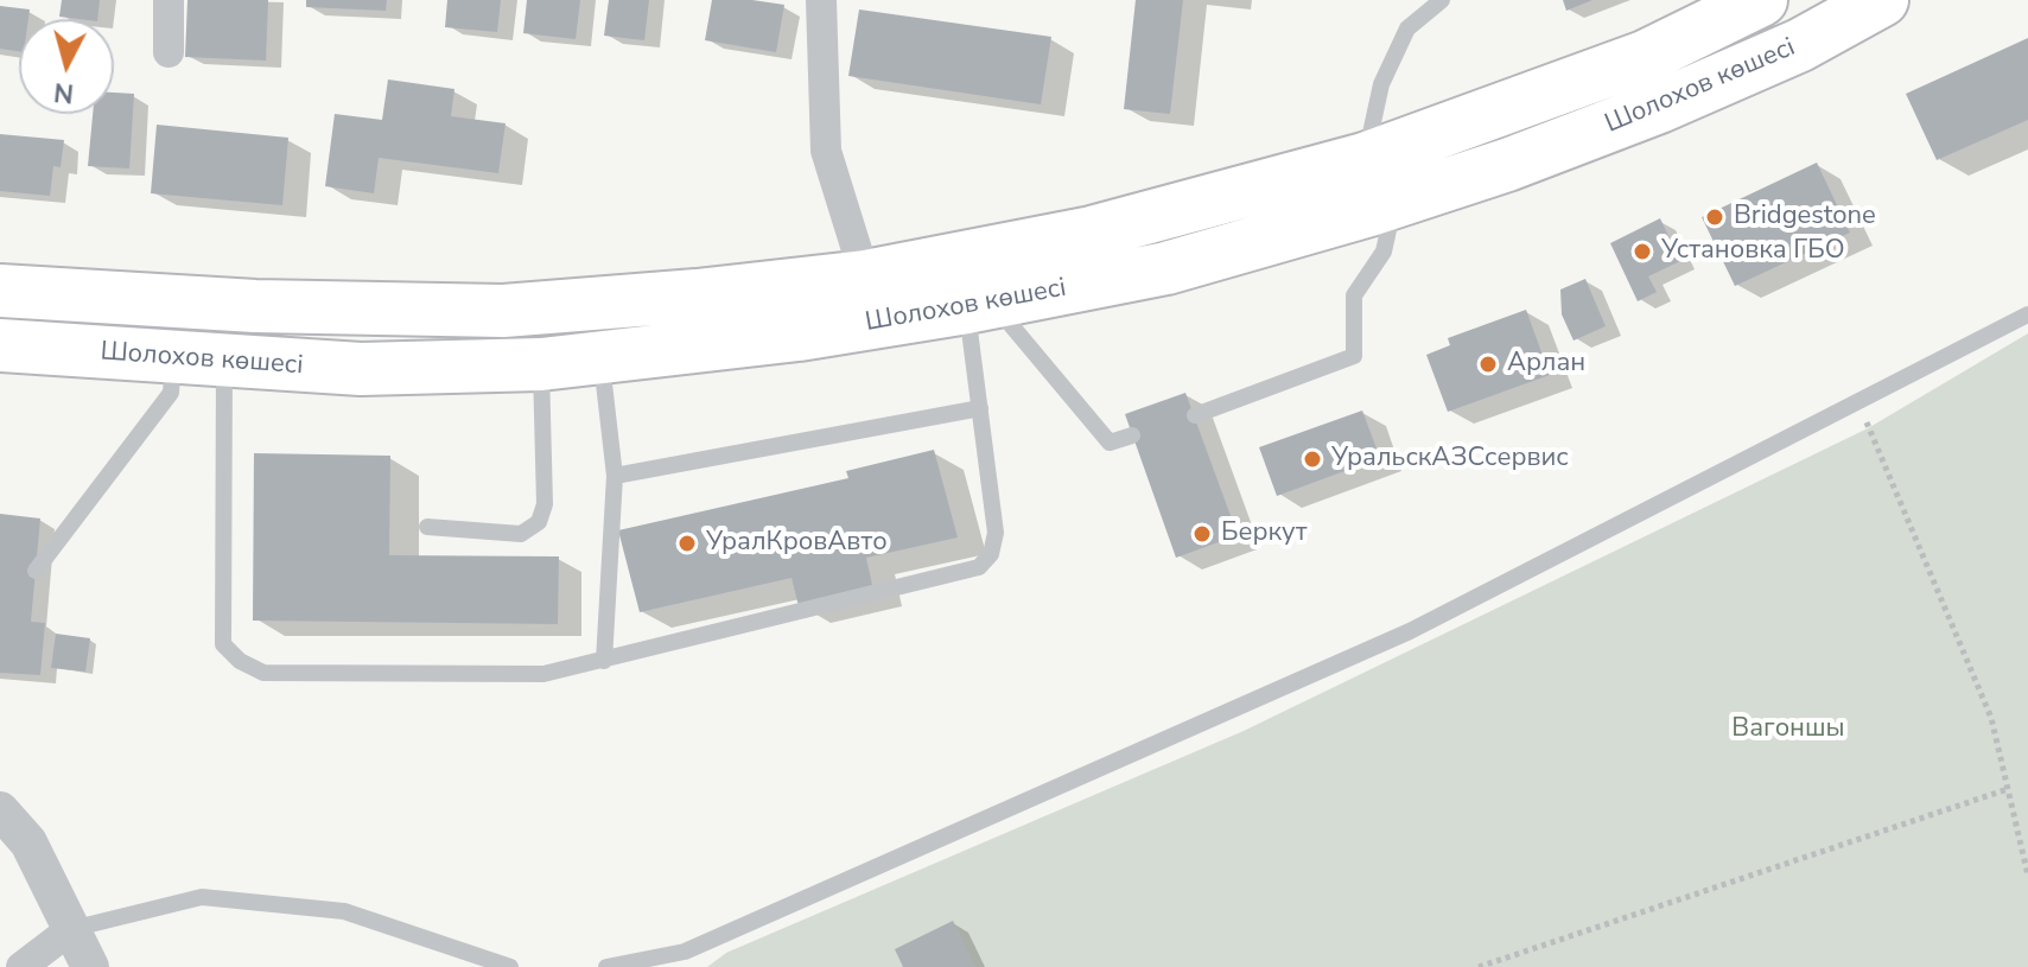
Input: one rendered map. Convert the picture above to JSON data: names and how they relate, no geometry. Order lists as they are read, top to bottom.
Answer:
{
  "streets": {
    "highway": ["Шолохов көшесі"]
  },
  "parks": ["Вагоншы"],
  "places": [
    "Bridgestone",
    "Установка ГБО",
    "Арлан",
    "УральскАЗСсервис",
    "Беркут",
    "УралКровАвто"
  ],
  "north": "bottom"
}
